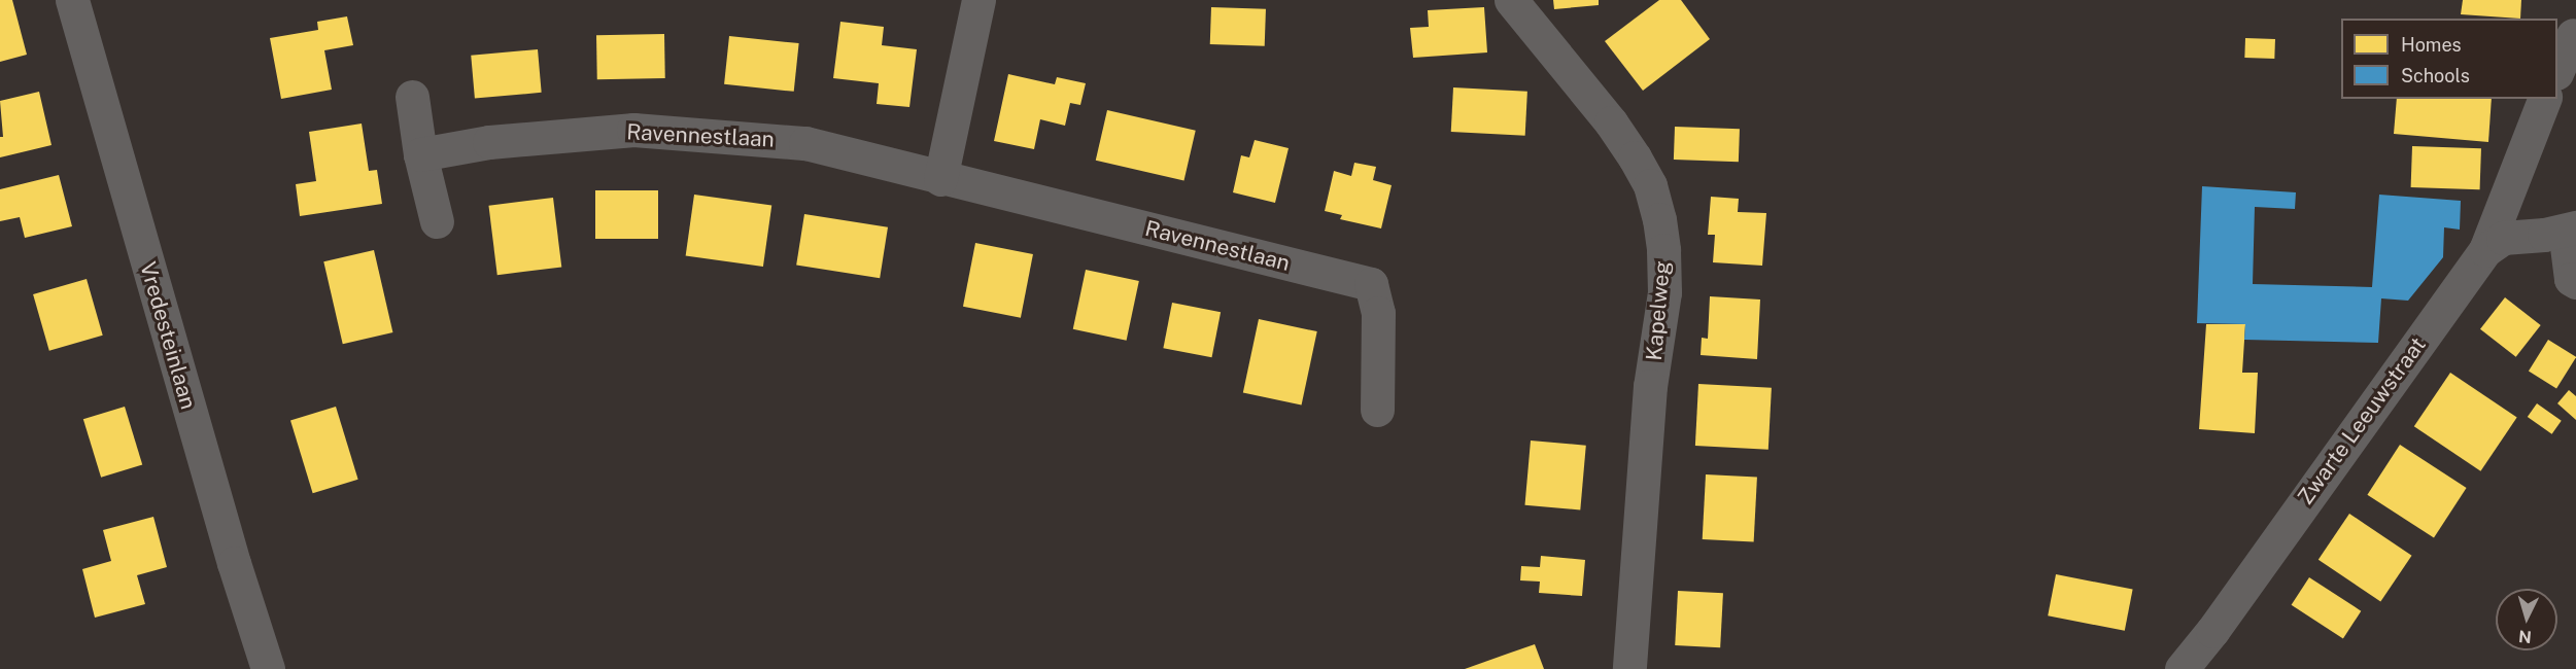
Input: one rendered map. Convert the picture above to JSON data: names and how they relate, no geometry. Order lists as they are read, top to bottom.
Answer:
{
  "streets": {
    "street": [
      "Ravennestlaan",
      "Kapelweg",
      "Vredesteinlaan",
      "Zwarte Leeuwstraat"
    ]
  },
  "legend": ["Homes", "Schools"],
  "north": "bottom"
}
